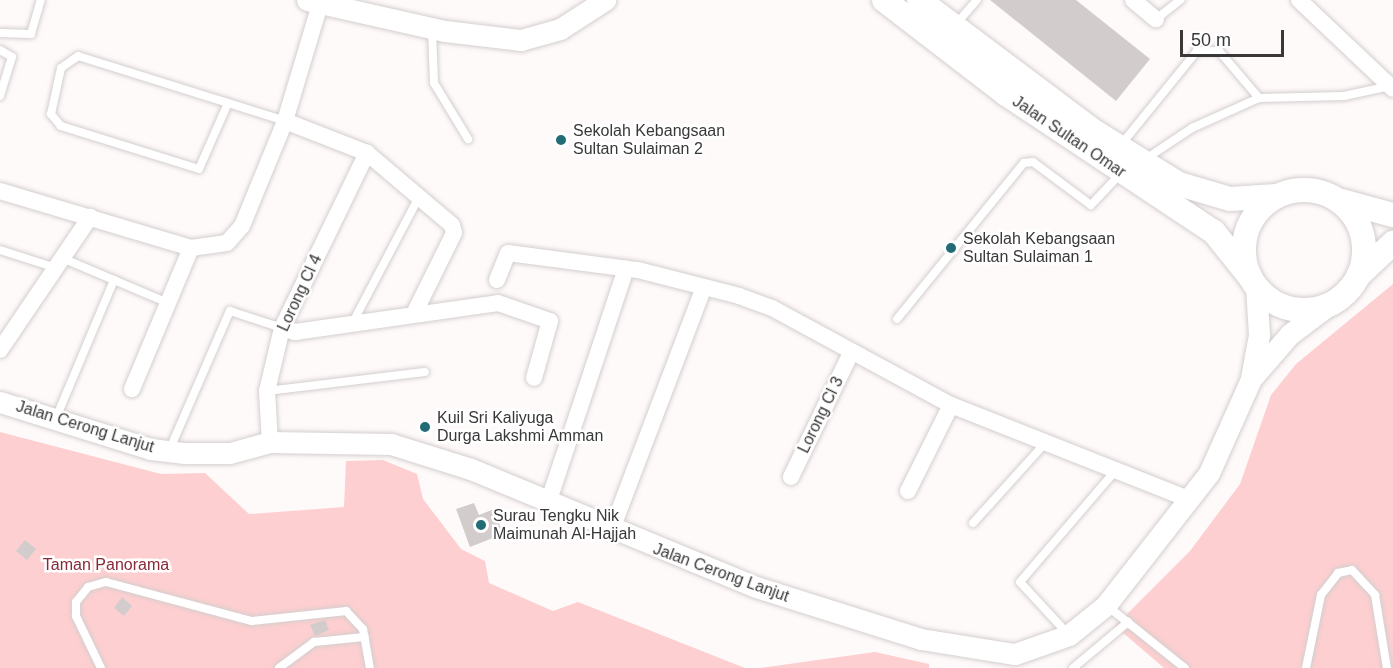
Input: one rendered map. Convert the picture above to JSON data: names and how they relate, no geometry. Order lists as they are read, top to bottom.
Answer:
{
  "streets": {
    "main road": ["Jalan Sultan Omar"],
    "street": ["Lorong Cl 4", "Lorong Cl 3", "Jalan Cerong Lanjut"]
  },
  "crossings": [
    ["Jalan Sultan Omar", "Jalan Cerong Lanjut"],
    ["Lorong Cl 4", "Jalan Cerong Lanjut"]
  ],
  "parks": ["Taman Panorama"],
  "places": [
    "Sekolah Kebangsaan Sultan Sulaiman 2",
    "Sekolah Kebangsaan Sultan Sulaiman 1",
    "Kuil Sri Kaliyuga Durga Lakshmi Amman",
    "Surau Tengku Nik Maimunah Al-Hajjah"
  ],
  "scale_bar": "50 m"
}
